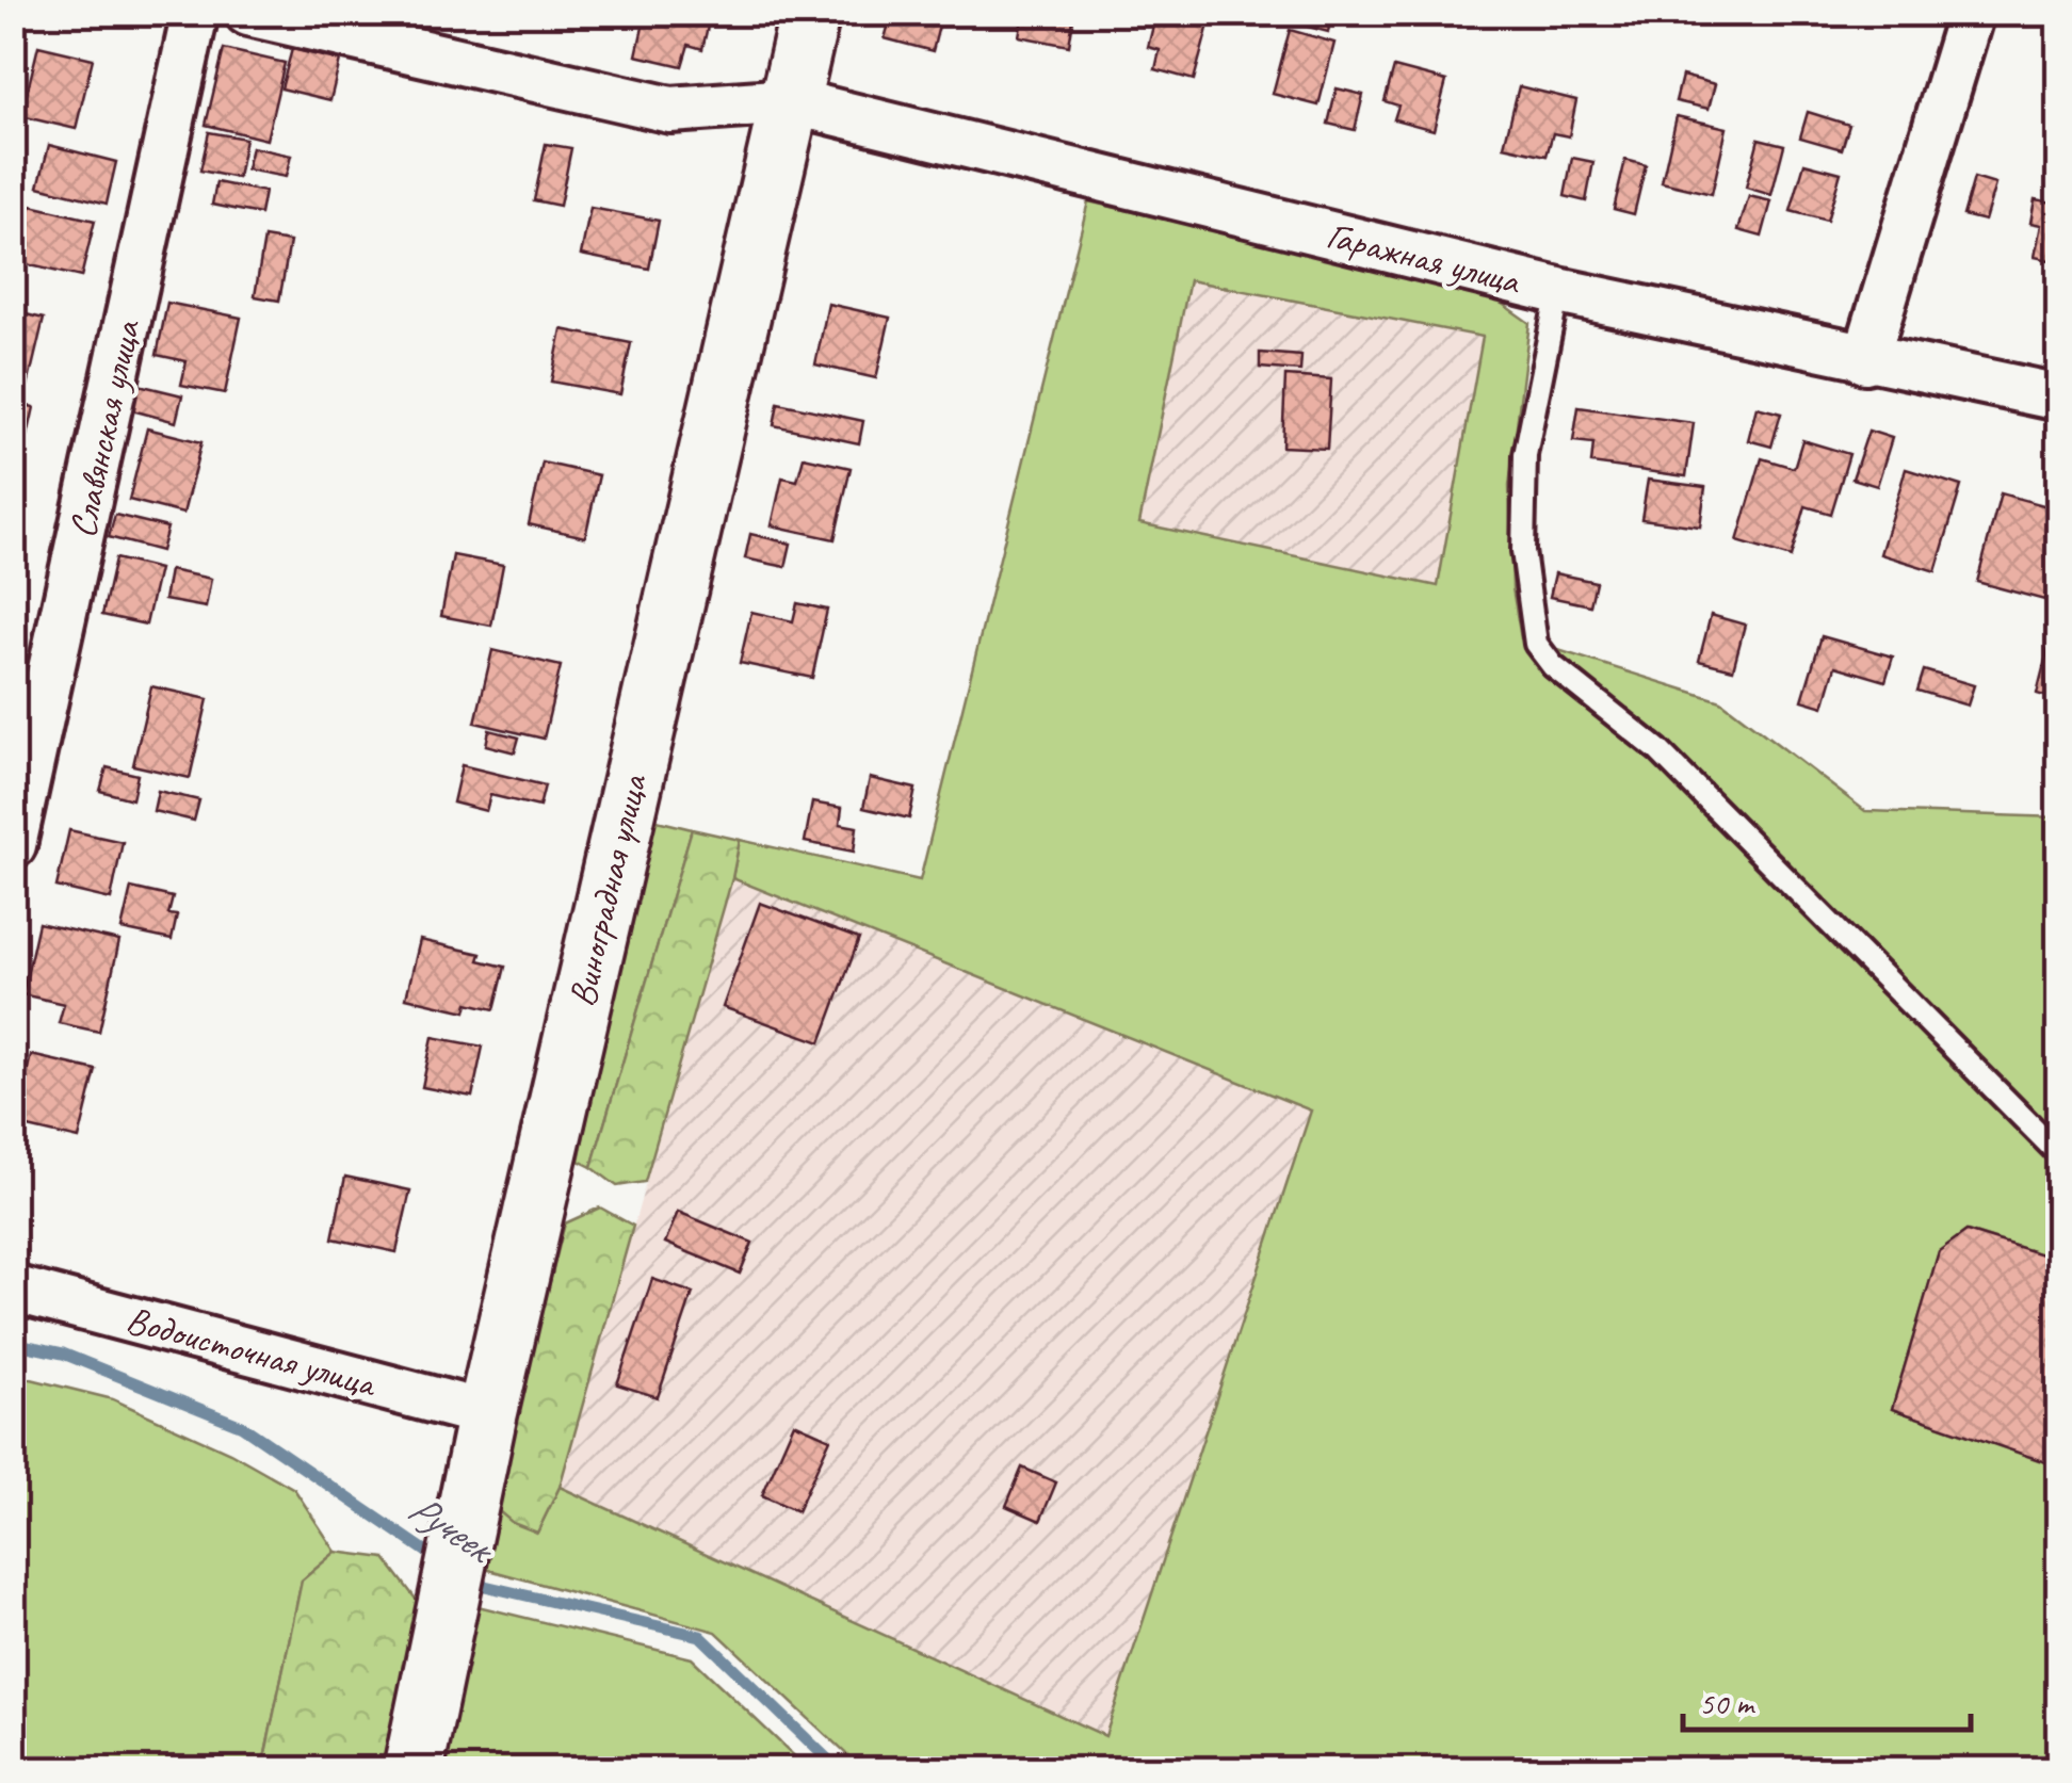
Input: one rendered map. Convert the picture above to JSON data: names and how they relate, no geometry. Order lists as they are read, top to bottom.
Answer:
{
  "streets": {
    "street": [
      "Гаражная улица",
      "Славянская улица",
      "Виноградная улица",
      "Водоисточная улица"
    ]
  },
  "crossings": [
    ["Гаражная улица", "Виноградная улица"],
    ["Виноградная улица", "Водоисточная улица"]
  ],
  "water": ["Ручеек"],
  "scale_bar": "50 m"
}
